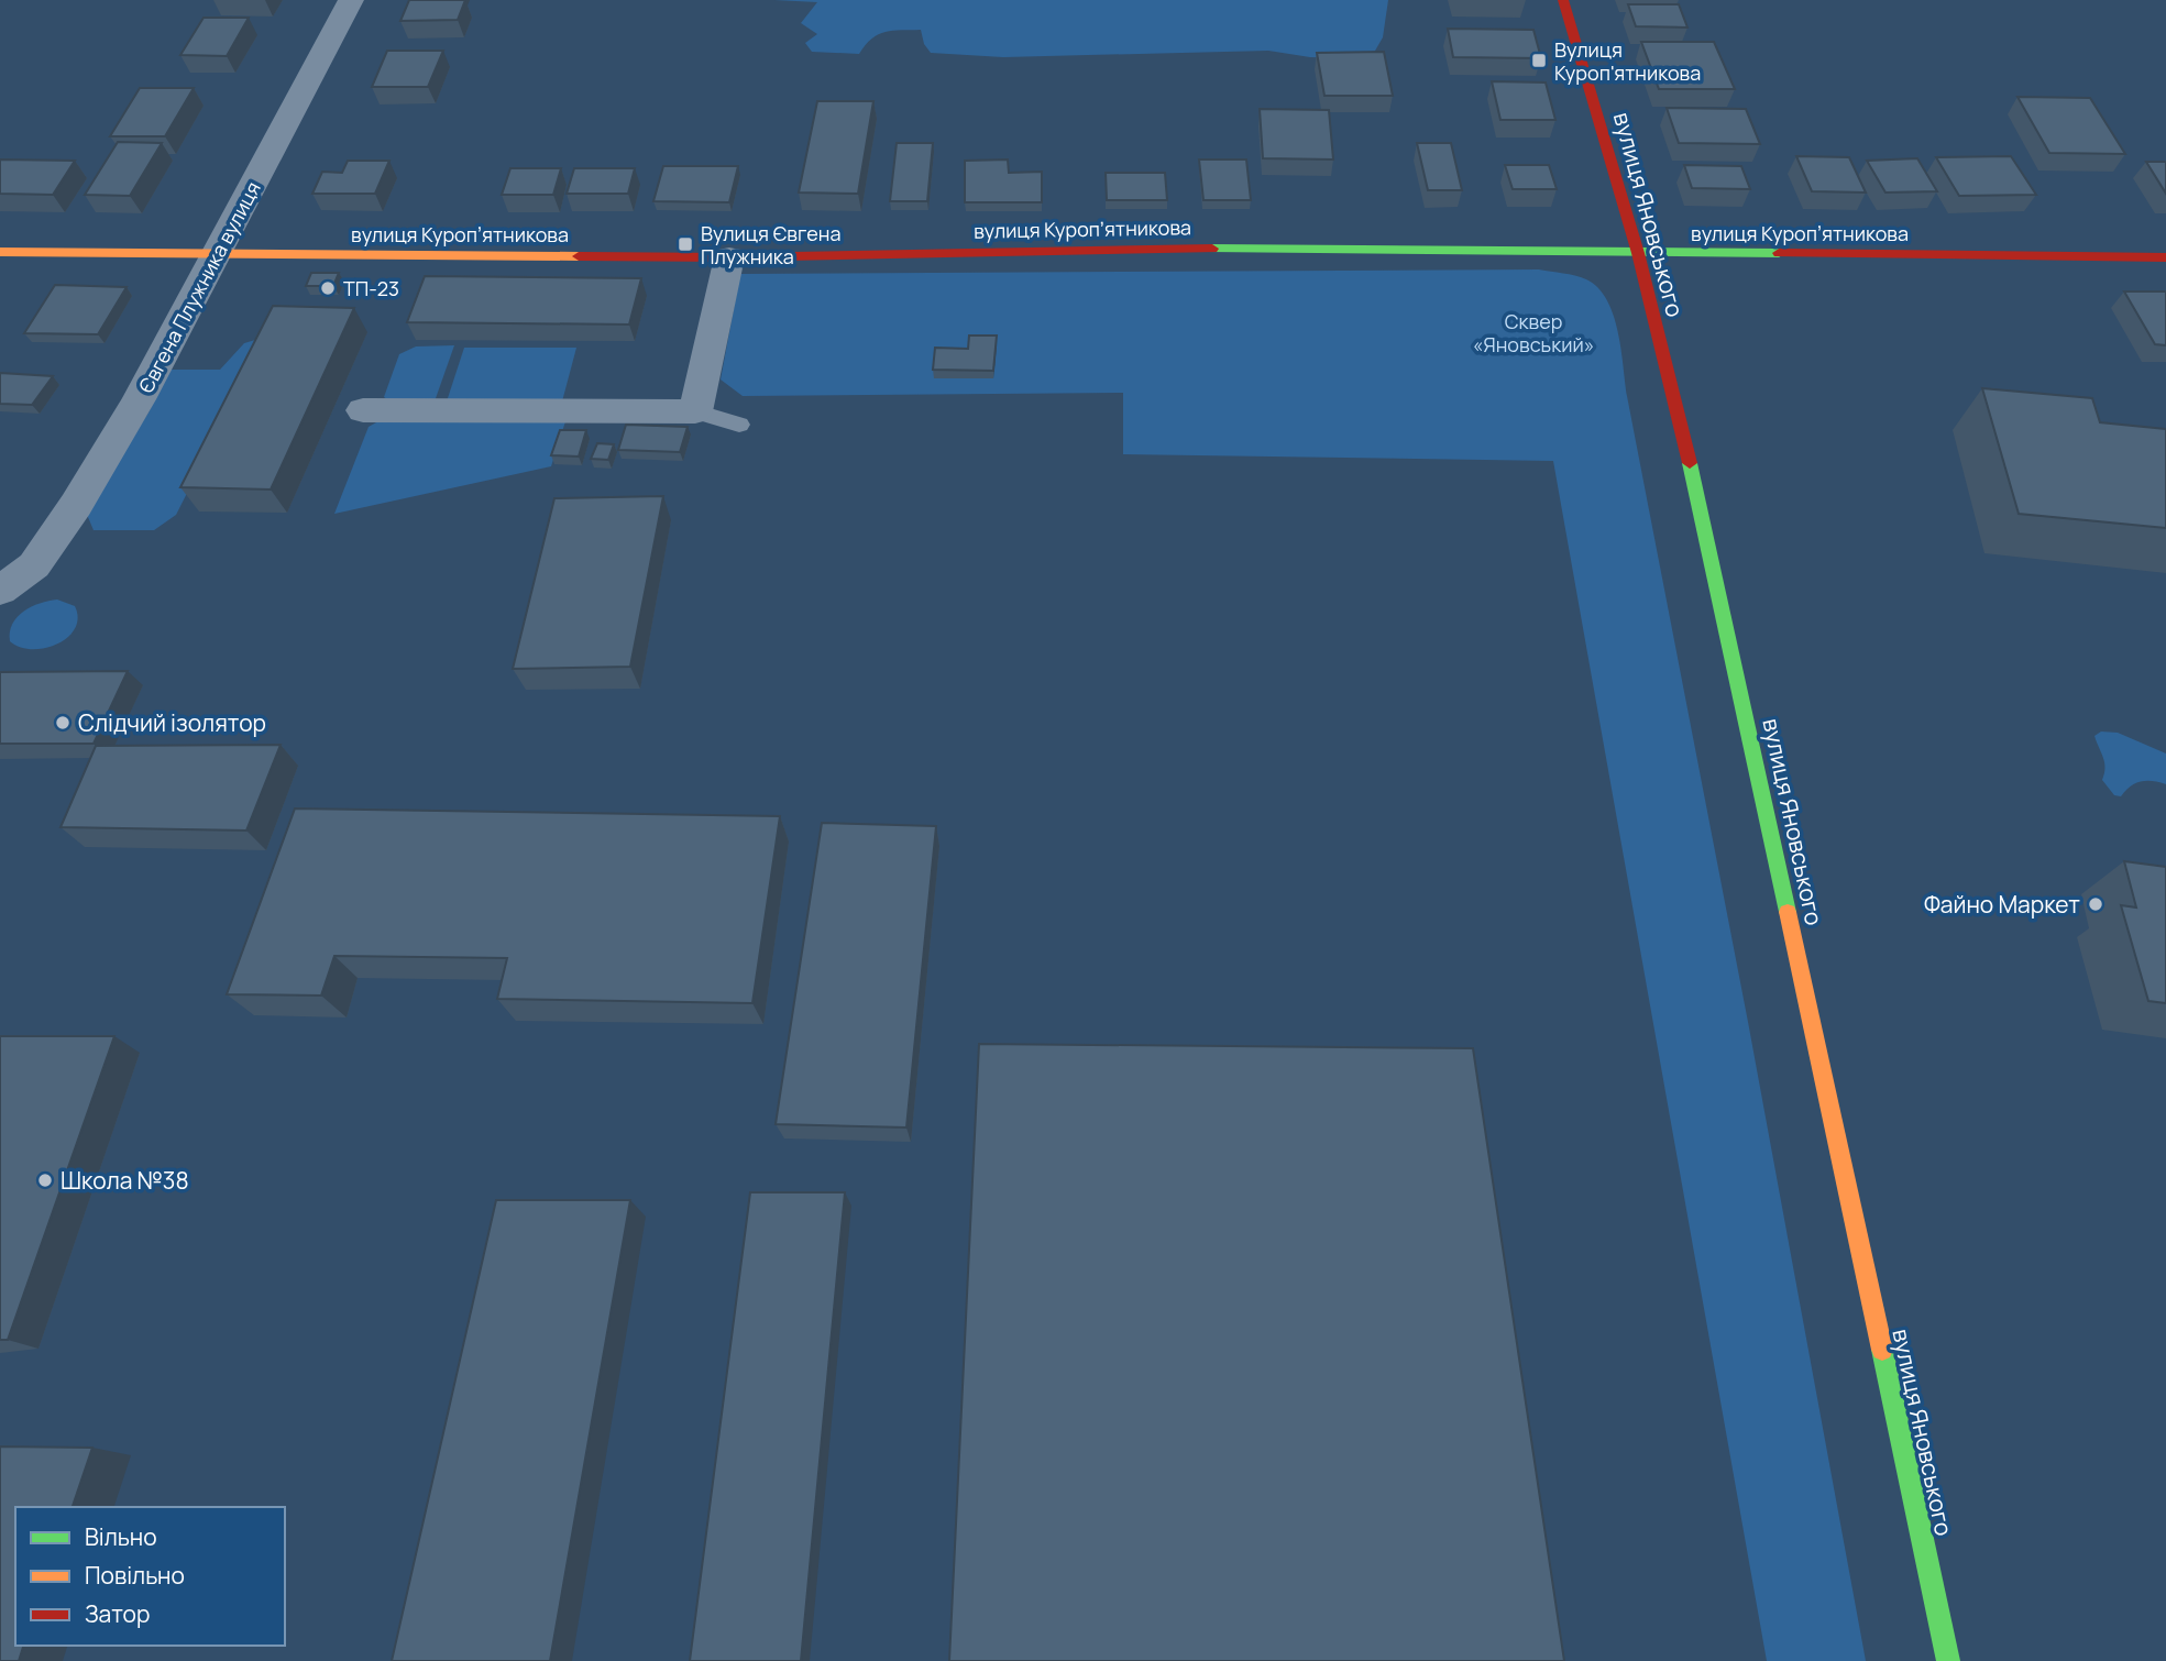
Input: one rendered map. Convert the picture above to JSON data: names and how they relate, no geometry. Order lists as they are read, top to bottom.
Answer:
{
  "streets": {
    "street": ["вулиця Яновського", "вулиця Куропʼятникова", "Євгена Плужника вулиця"]
  },
  "crossings": [
    ["вулиця Яновського", "вулиця Куропʼятникова"],
    ["вулиця Куропʼятникова", "Євгена Плужника вулиця"]
  ],
  "parks": ["Сквер «Яновський»"],
  "places": {
    "transit": ["Вулиця Куроп'ятникова", "Вулиця Євгена Плужника"],
    "other": [
      "ТП-23",
      "Слідчий ізолятор",
      "Файно Маркет",
      "Школа №38"
    ]
  },
  "legend": ["Вільно", "Повільно", "Затор"]
}
